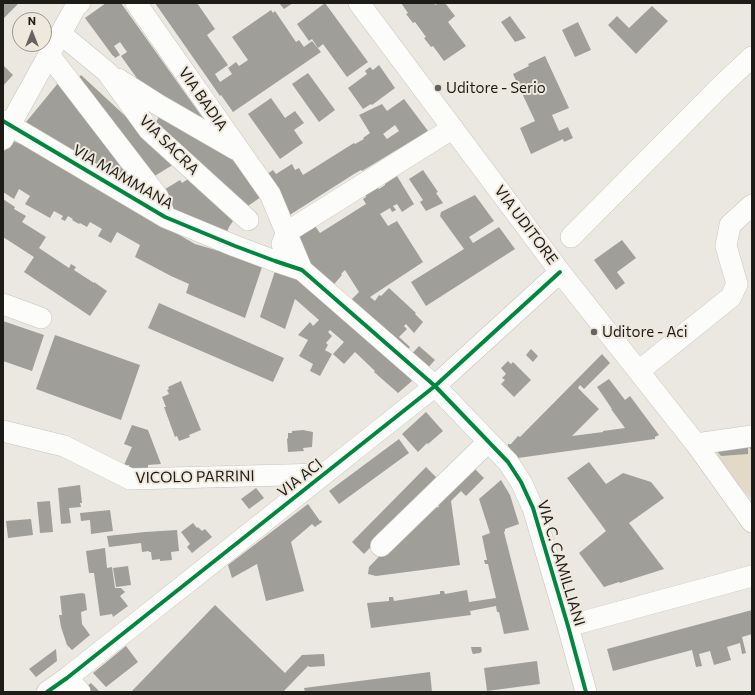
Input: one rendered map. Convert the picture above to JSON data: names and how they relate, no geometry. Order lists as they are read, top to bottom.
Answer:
{
  "streets": {
    "street": [
      "VIA BADIA",
      "VIA SACRA",
      "VIA MAMMANA",
      "VIA UDITORE",
      "VICOLO PARRINI",
      "VIA ACI",
      "VIA C. CAMILLIANI"
    ]
  },
  "crossings": [
    ["VIA BADIA", "VIA MAMMANA"],
    ["VIA BADIA", "VIA C. CAMILLIANI"],
    ["VIA MAMMANA", "VIA C. CAMILLIANI"],
    ["VIA UDITORE", "VIA ACI"],
    ["VICOLO PARRINI", "VIA ACI"],
    ["VIA ACI", "VIA C. CAMILLIANI"]
  ],
  "places": ["Uditore - Serio", "Uditore - Aci"],
  "north": "top"
}
